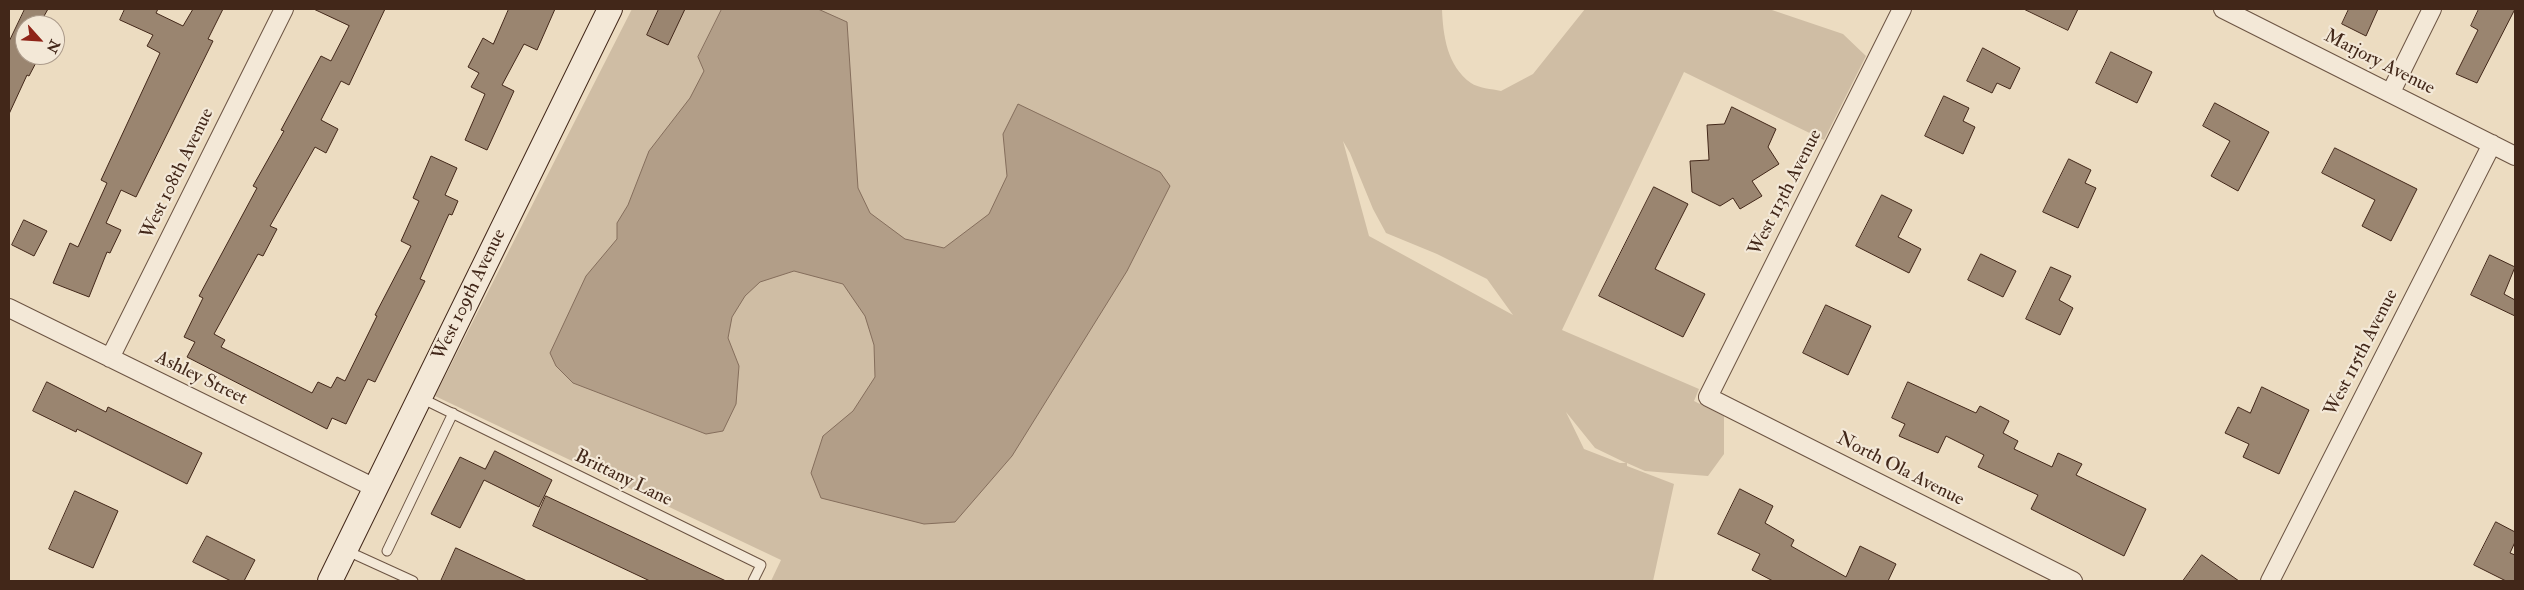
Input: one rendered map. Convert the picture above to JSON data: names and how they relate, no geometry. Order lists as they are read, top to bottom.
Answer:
{
  "streets": {
    "street": [
      "Marjory Avenue",
      "West 108th Avenue",
      "West 113th Avenue",
      "West 109th Avenue",
      "West 115th Avenue",
      "Ashley Street",
      "North Ola Avenue"
    ],
    "lane": ["Brittany Lane"]
  },
  "crossings": [
    ["Marjory Avenue", "West 115th Avenue"],
    ["West 108th Avenue", "Ashley Street"],
    ["West 113th Avenue", "North Ola Avenue"],
    ["West 109th Avenue", "Ashley Street"],
    ["West 109th Avenue", "Brittany Lane"]
  ],
  "north": "bottom right"
}
